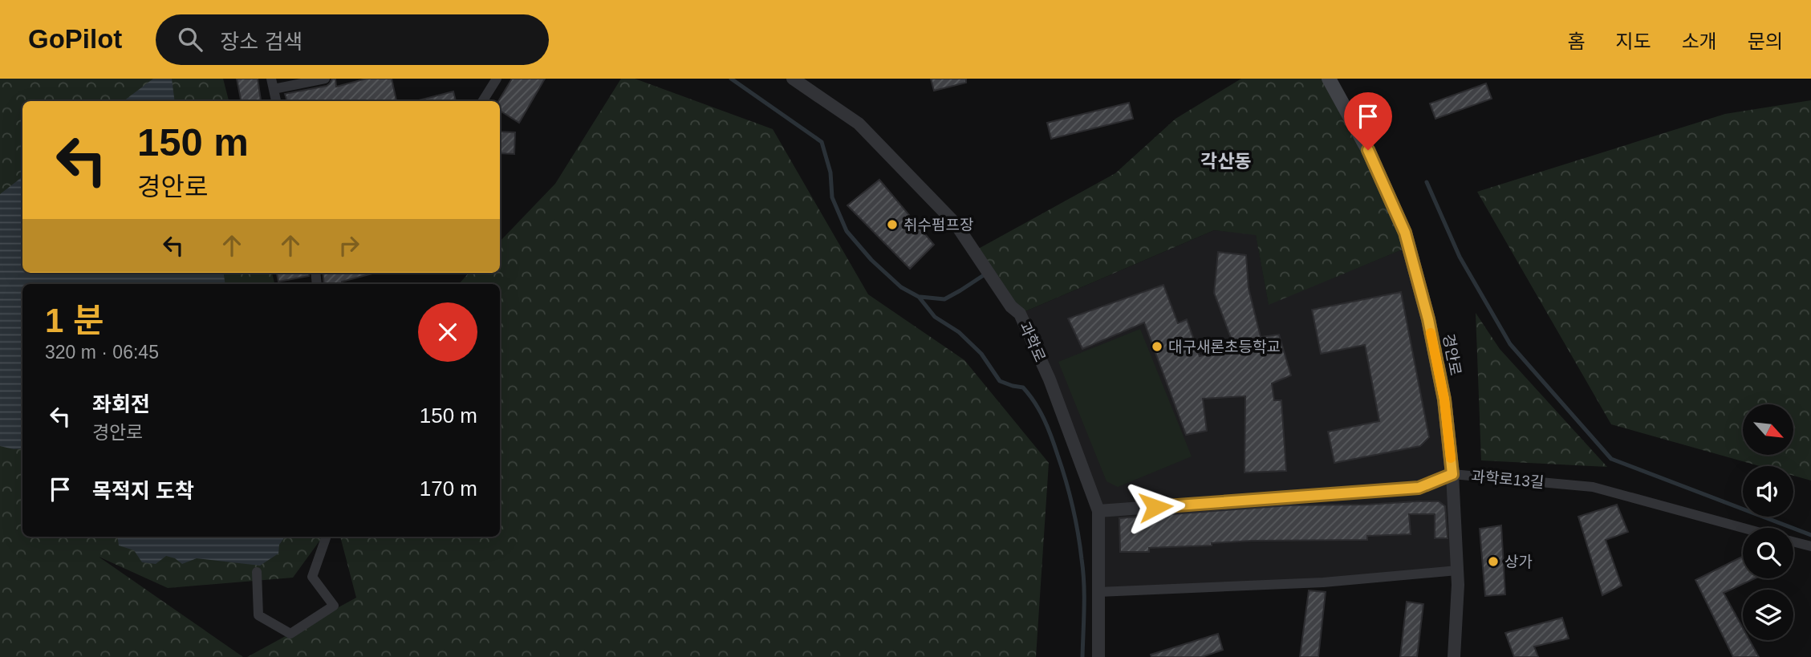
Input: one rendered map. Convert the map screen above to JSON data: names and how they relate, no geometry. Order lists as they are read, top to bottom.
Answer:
{
  "streets": {
    "main road": ["경안로"],
    "street": ["과학로", "과학로13길"]
  },
  "crossings": [
    ["과학로", "과학로13길"],
    ["경안로", "과학로13길"]
  ],
  "districts": ["각산동"],
  "places": ["취수펌프장", "대구새론초등학교", "상가"],
  "north": "bottom right",
  "page": {
    "header": "GoPilot",
    "search": "장소 검색",
    "nav": [
      "홈",
      "지도",
      "소개",
      "문의"
    ],
    "turn": ["150 m", "경안로"],
    "heading": ["1 분", "320 m · 06:45"],
    "list": [
      {
        "name": "좌회전",
        "note": "경안로",
        "value": "150 m"
      },
      {
        "name": "목적지 도착",
        "value": "170 m"
      }
    ]
  }
}
